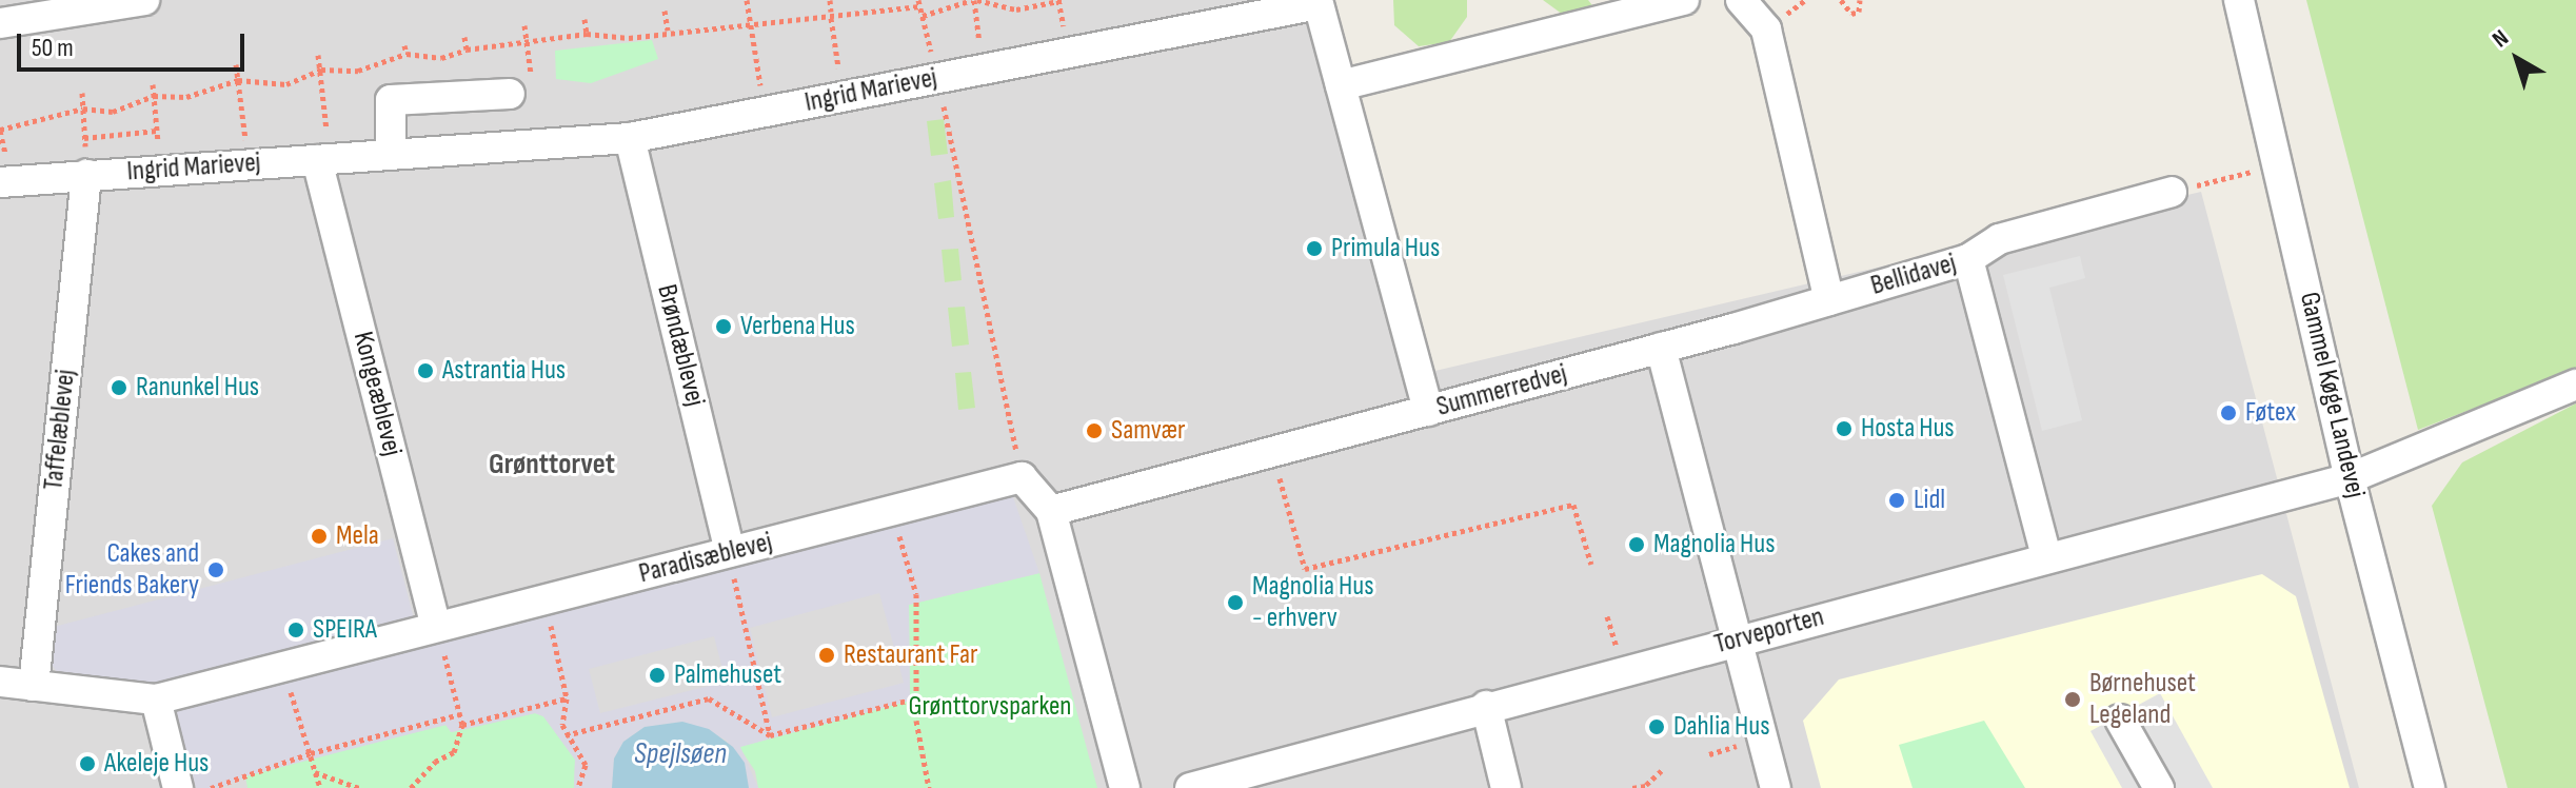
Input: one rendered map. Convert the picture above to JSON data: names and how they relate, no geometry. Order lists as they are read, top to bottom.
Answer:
{
  "streets": {
    "street": [
      "Ingrid Marievej",
      "Bellidavej",
      "Brøndæblevej",
      "Summerredvej",
      "Kongeæblevej",
      "Gammel Køge Landevej",
      "Taffelæblevej",
      "Paradisæblevej",
      "Torveporten"
    ]
  },
  "crossings": [
    ["Ingrid Marievej", "Brøndæblevej"],
    ["Ingrid Marievej", "Summerredvej"],
    ["Ingrid Marievej", "Kongeæblevej"],
    ["Ingrid Marievej", "Taffelæblevej"],
    ["Bellidavej", "Summerredvej"],
    ["Bellidavej", "Torveporten"],
    ["Brøndæblevej", "Paradisæblevej"],
    ["Summerredvej", "Paradisæblevej"],
    ["Kongeæblevej", "Paradisæblevej"],
    ["Gammel Køge Landevej", "Torveporten"]
  ],
  "districts": ["Grønttorvet"],
  "water": ["Spejlsøen"],
  "parks": ["Grønttorvsparken"],
  "places": [
    "Primula Hus",
    "Verbena Hus",
    "Astrantia Hus",
    "Ranunkel Hus",
    "Føtex",
    "Hosta Hus",
    "Samvær",
    "Lidl",
    "Mela",
    "Magnolia Hus",
    "Cakes and Friends Bakery",
    "Magnolia Hus - erhverv",
    "SPEIRA",
    "Restaurant Far",
    "Palmehuset",
    "Børnehuset Legeland",
    "Dahlia Hus",
    "Akeleje Hus"
  ],
  "scale_bar": "50 m",
  "north": "top left"
}
